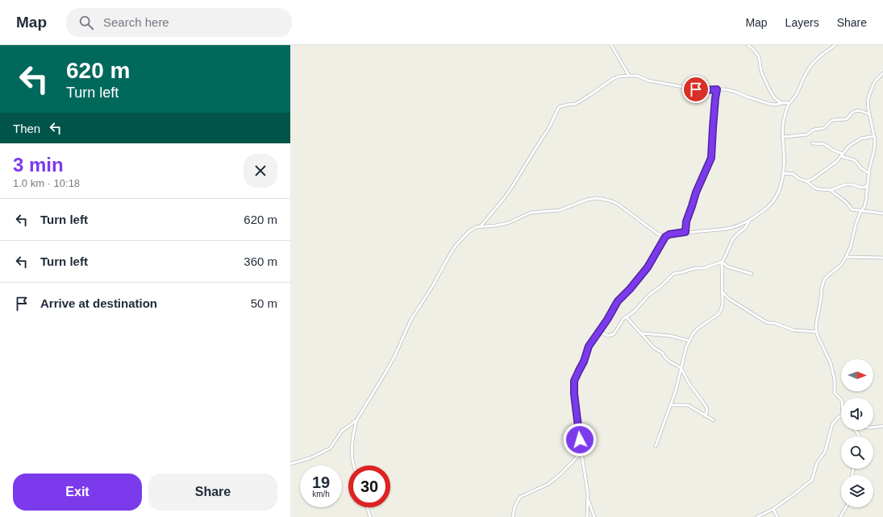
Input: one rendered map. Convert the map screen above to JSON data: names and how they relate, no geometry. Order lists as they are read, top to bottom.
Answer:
{
  "north": "right",
  "page": {
    "header": "Map",
    "search": "Search here",
    "nav": ["Map", "Layers", "Share"],
    "turn": ["620 m", "Turn left"],
    "then": "Then",
    "heading": ["3 min", "1.0 km · 10:18"],
    "list": [
      {
        "name": "Turn left",
        "value": "620 m"
      },
      {
        "name": "Turn left",
        "value": "360 m"
      },
      {
        "name": "Arrive at destination",
        "value": "50 m"
      }
    ],
    "speed": "19 km/h",
    "limit": "30",
    "buttons": ["Exit", "Share"]
  }
}
